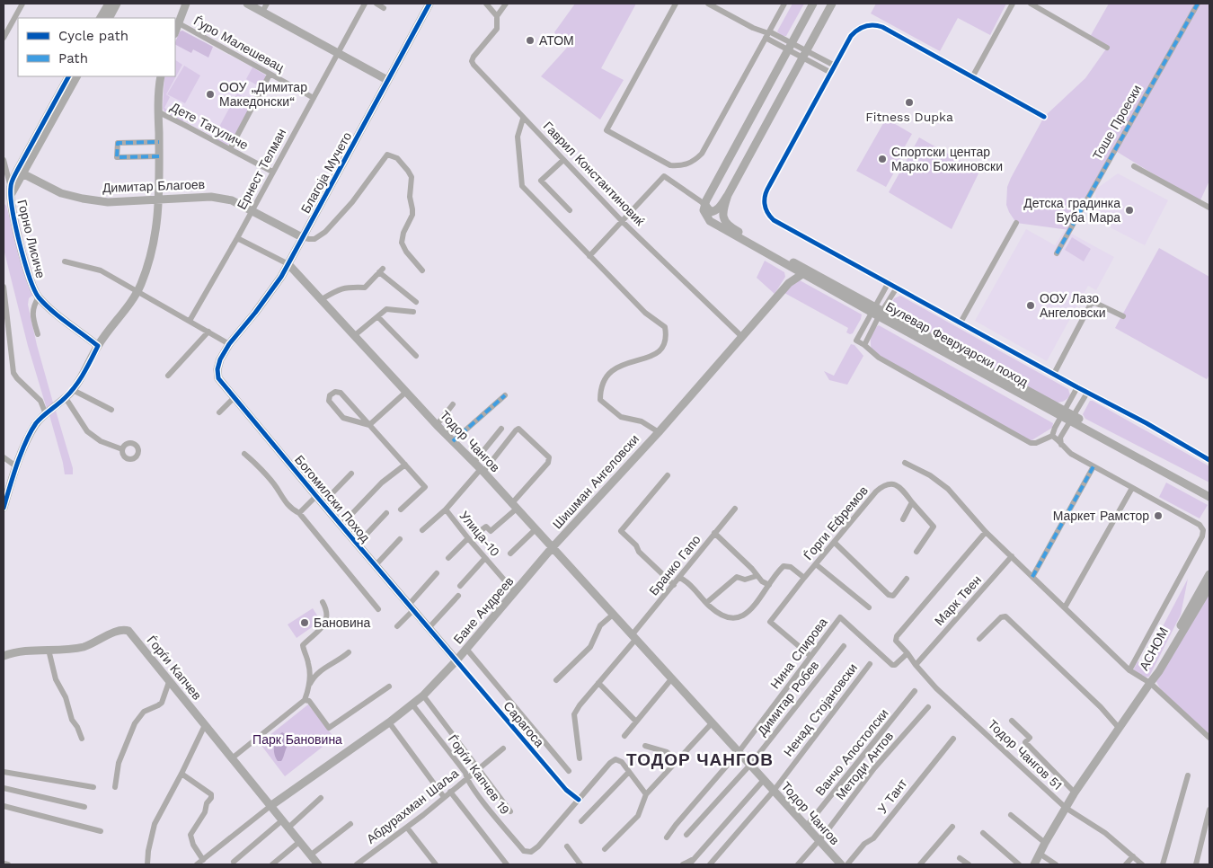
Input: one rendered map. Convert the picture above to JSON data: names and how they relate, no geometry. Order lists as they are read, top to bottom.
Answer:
{
  "streets": {
    "street": [
      "Ѓуро Малешевац",
      "Тоше Проески",
      "Дете Татуличе",
      "Ернест Телман",
      "Благоја Мучето",
      "Гаврил Константиновиќ",
      "Димитар Благоев",
      "Горно Лисиче",
      "Булевар Февруарски поход",
      "Тодор Чангов",
      "Шишман Ангеловски",
      "Богомилски Поход",
      "Ѓорги Ефремов",
      "Улица-10",
      "Бранко Гапо",
      "Марк Твен",
      "Бане Андреев",
      "АСНОМ",
      "Нина Спирова",
      "Ѓорѓи Капчев",
      "Димитар Робев",
      "Ненад Стојановски",
      "Сарагоса",
      "Ванчо Апостолски",
      "Тодор Чангов 51",
      "Методи Антов",
      "Ѓорѓи Капчев 19",
      "У Тант",
      "Абдурахман Шаља"
    ]
  },
  "crossings": [
    ["Ѓуро Малешевац", "Ернест Телман"],
    ["Дете Татуличе", "Ернест Телман"],
    ["Ернест Телман", "Димитар Благоев"],
    ["Ернест Телман", "Тодор Чангов"],
    ["Благоја Мучето", "Димитар Благоев"],
    ["Благоја Мучето", "Тодор Чангов"],
    ["Благоја Мучето", "Богомилски Поход"],
    ["Димитар Благоев", "Горно Лисиче"],
    ["Тодор Чангов", "Шишман Ангеловски"],
    ["Тодор Чангов", "Бранко Гапо"],
    ["Тодор Чангов", "Бане Андреев"],
    ["Тодор Чангов", "Нина Спирова"],
    ["Тодор Чангов", "Димитар Робев"],
    ["Тодор Чангов", "Ненад Стојановски"],
    ["Тодор Чангов", "Ванчо Апостолски"],
    ["Тодор Чангов", "Методи Антов"],
    ["Шишман Ангеловски", "Бане Андреев"],
    ["Богомилски Поход", "Бане Андреев"],
    ["Богомилски Поход", "Сарагоса"],
    ["Ѓорги Ефремов", "Бранко Гапо"],
    ["Ѓорги Ефремов", "Нина Спирова"],
    ["Улица-10", "Бане Андреев"],
    ["Марк Твен", "Тодор Чангов 51"],
    ["Бане Андреев", "Ѓорѓи Капчев"],
    ["Бане Андреев", "Сарагоса"],
    ["Бане Андреев", "Ѓорѓи Капчев 19"],
    ["Нина Спирова", "Тодор Чангов 51"],
    ["Сарагоса", "Ѓорѓи Капчев 19"],
    ["Ѓорѓи Капчев 19", "Абдурахман Шаља"]
  ],
  "districts": ["ТОДОР ЧАНГОВ"],
  "parks": ["Парк Бановина"],
  "places": [
    "АТОМ",
    "ООУ „Димитар Македонски“",
    "Fitness Dupka",
    "Спортски центар Марко Божиновски",
    "Детска градинка Буба Мара",
    "ООУ Лазо Ангеловски",
    "Маркет Рамстор",
    "Бановина"
  ],
  "legend": ["Cycle path", "Path"]
}
